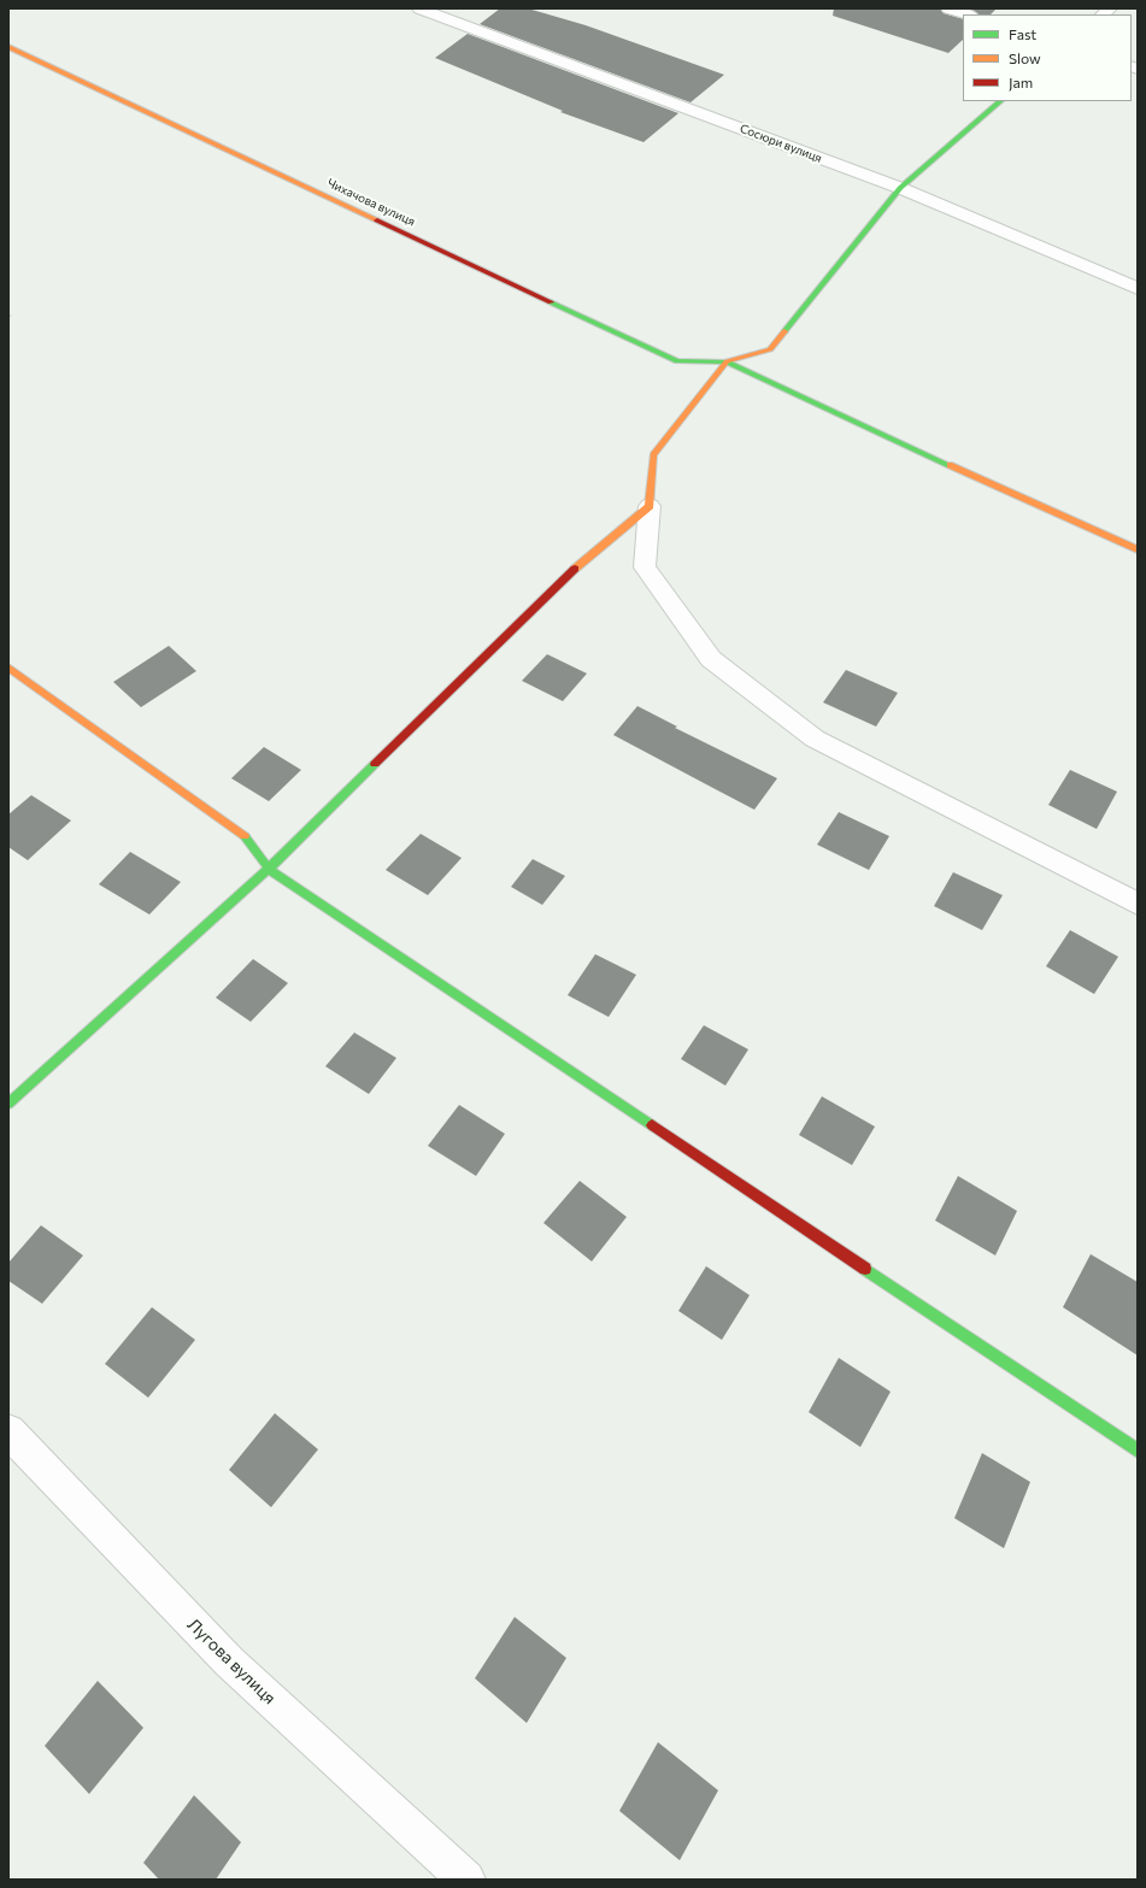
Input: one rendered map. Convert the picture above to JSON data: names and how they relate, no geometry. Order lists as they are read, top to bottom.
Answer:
{
  "streets": {
    "street": ["Сосюри вулиця", "Чихачова вулиця", "Лугова вулиця"]
  },
  "legend": ["Fast", "Slow", "Jam"]
}
